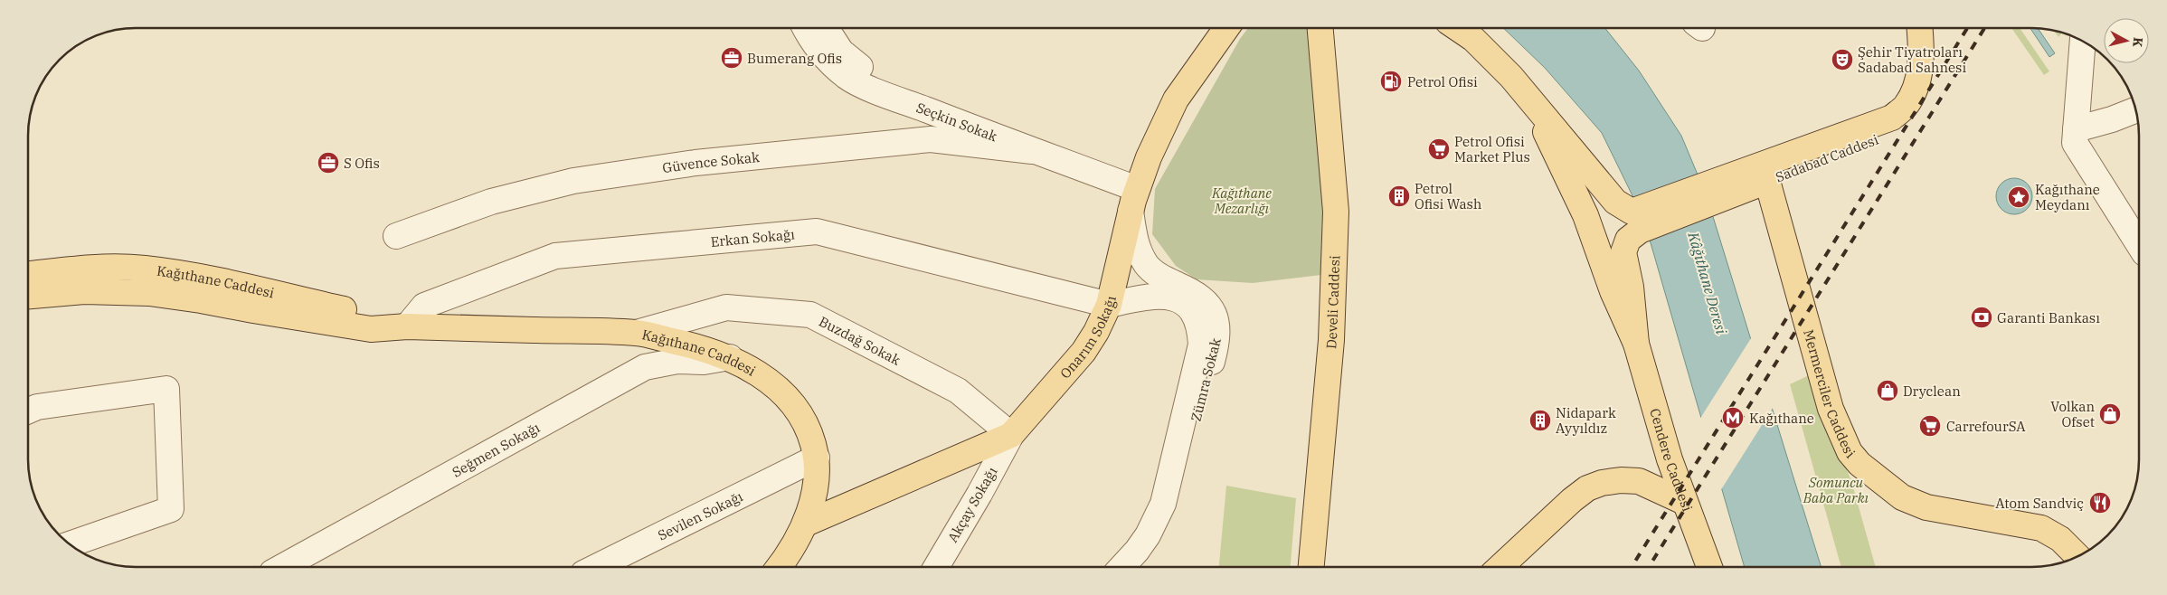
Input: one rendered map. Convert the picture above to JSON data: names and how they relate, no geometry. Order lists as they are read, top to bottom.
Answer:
{
  "streets": {
    "main road": [
      "Sadabad Caddesi",
      "Kağıthane Caddesi",
      "Develi Caddesi",
      "Onarım Sokağı",
      "Mermerciler Caddesi",
      "Cendere Caddesi"
    ],
    "street": [
      "Seçkin Sokak",
      "Güvence Sokak",
      "Erkan Sokağı",
      "Buzdağ Sokak",
      "Zümra Sokak",
      "Seğmen Sokağı",
      "Akçay Sokağı",
      "Sevilen Sokağı"
    ]
  },
  "crossings": [
    ["Seçkin Sokak", "Güvence Sokak"],
    ["Seçkin Sokak", "Onarım Sokağı"],
    ["Seçkin Sokak", "Zümra Sokak"],
    ["Sadabad Caddesi", "Mermerciler Caddesi"],
    ["Erkan Sokağı", "Kağıthane Caddesi"],
    ["Erkan Sokağı", "Onarım Sokağı"],
    ["Erkan Sokağı", "Zümra Sokak"],
    ["Kağıthane Caddesi", "Onarım Sokağı"],
    ["Kağıthane Caddesi", "Buzdağ Sokak"],
    ["Kağıthane Caddesi", "Seğmen Sokağı"],
    ["Kağıthane Caddesi", "Sevilen Sokağı"],
    ["Onarım Sokağı", "Buzdağ Sokak"],
    ["Onarım Sokağı", "Zümra Sokak"],
    ["Onarım Sokağı", "Akçay Sokağı"],
    ["Buzdağ Sokak", "Akçay Sokağı"]
  ],
  "water": ["Kâğıthane Deresi"],
  "parks": ["Kağıthane Mezarlığı", "Somuncu Baba Parkı"],
  "places": {
    "office": ["Bumerang Ofis", "S Ofis"],
    "theatre": ["Şehir Tiyatroları Sadabad Sahnesi"],
    "fuel station": ["Petrol Ofisi"],
    "supermarket": ["Petrol Ofisi Market Plus", "CarrefourSA"],
    "building": ["Petrol Ofisi Wash", "Nidapark Ayyıldız"],
    "place": ["Kağıthane Meydanı"],
    "bank": ["Garanti Bankası"],
    "shop": ["Dryclean", "Volkan Ofset"],
    "metro station": ["Kağıthane"],
    "restaurant": ["Atom Sandviç"]
  },
  "north": "right"
}
